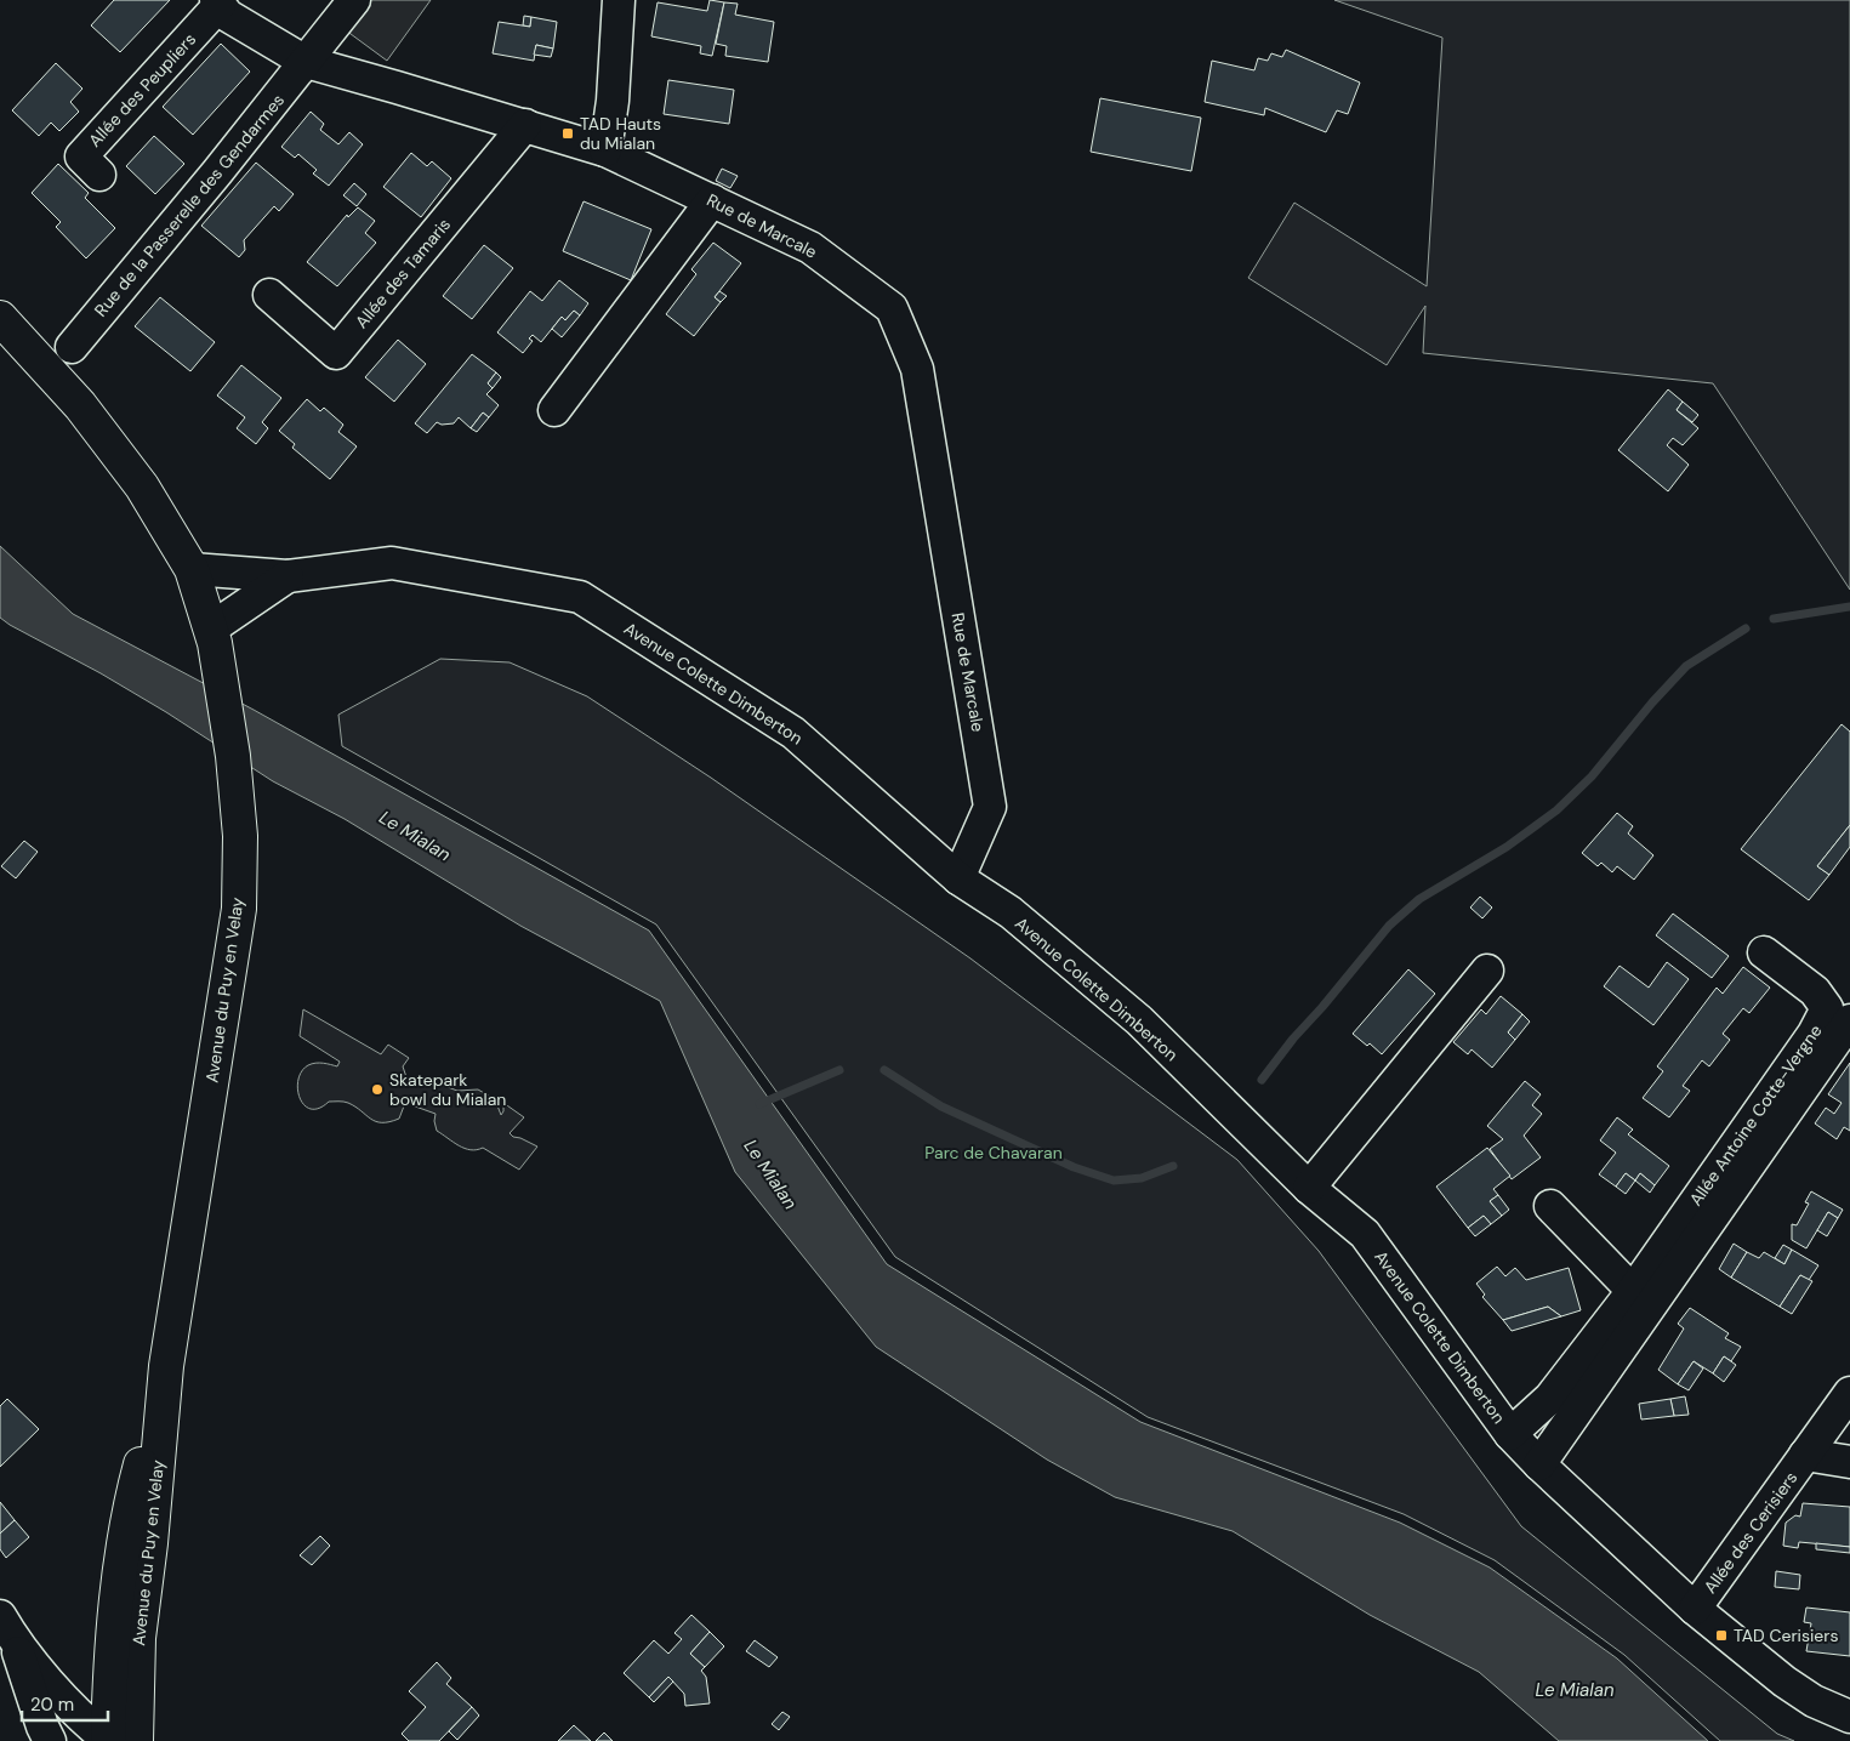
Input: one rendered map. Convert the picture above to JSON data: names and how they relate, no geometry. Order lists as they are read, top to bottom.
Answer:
{
  "streets": {
    "main road": ["Avenue du Puy en Velay"],
    "street": [
      "Allée des Peupliers",
      "Rue de la Passerelle des Gendarmes",
      "Rue de Marcale",
      "Allée des Tamaris",
      "Avenue Colette Dimberton",
      "Allée Antoine Cotte-Vergne",
      "Allée des Cerisiers"
    ]
  },
  "crossings": [
    ["Allée des Peupliers", "Rue de Marcale"],
    ["Rue de la Passerelle des Gendarmes", "Rue de Marcale"],
    ["Rue de Marcale", "Allée des Tamaris"],
    ["Rue de Marcale", "Avenue Colette Dimberton"],
    ["Avenue Colette Dimberton", "Avenue du Puy en Velay"],
    ["Avenue Colette Dimberton", "Allée Antoine Cotte-Vergne"],
    ["Avenue Colette Dimberton", "Allée des Cerisiers"]
  ],
  "water": ["Le Mialan"],
  "parks": ["Parc de Chavaran"],
  "places": {
    "transit": ["TAD Hauts du Mialan", "TAD Cerisiers"],
    "other": ["Skatepark bowl du Mialan"]
  },
  "scale_bar": "20 m"
}
